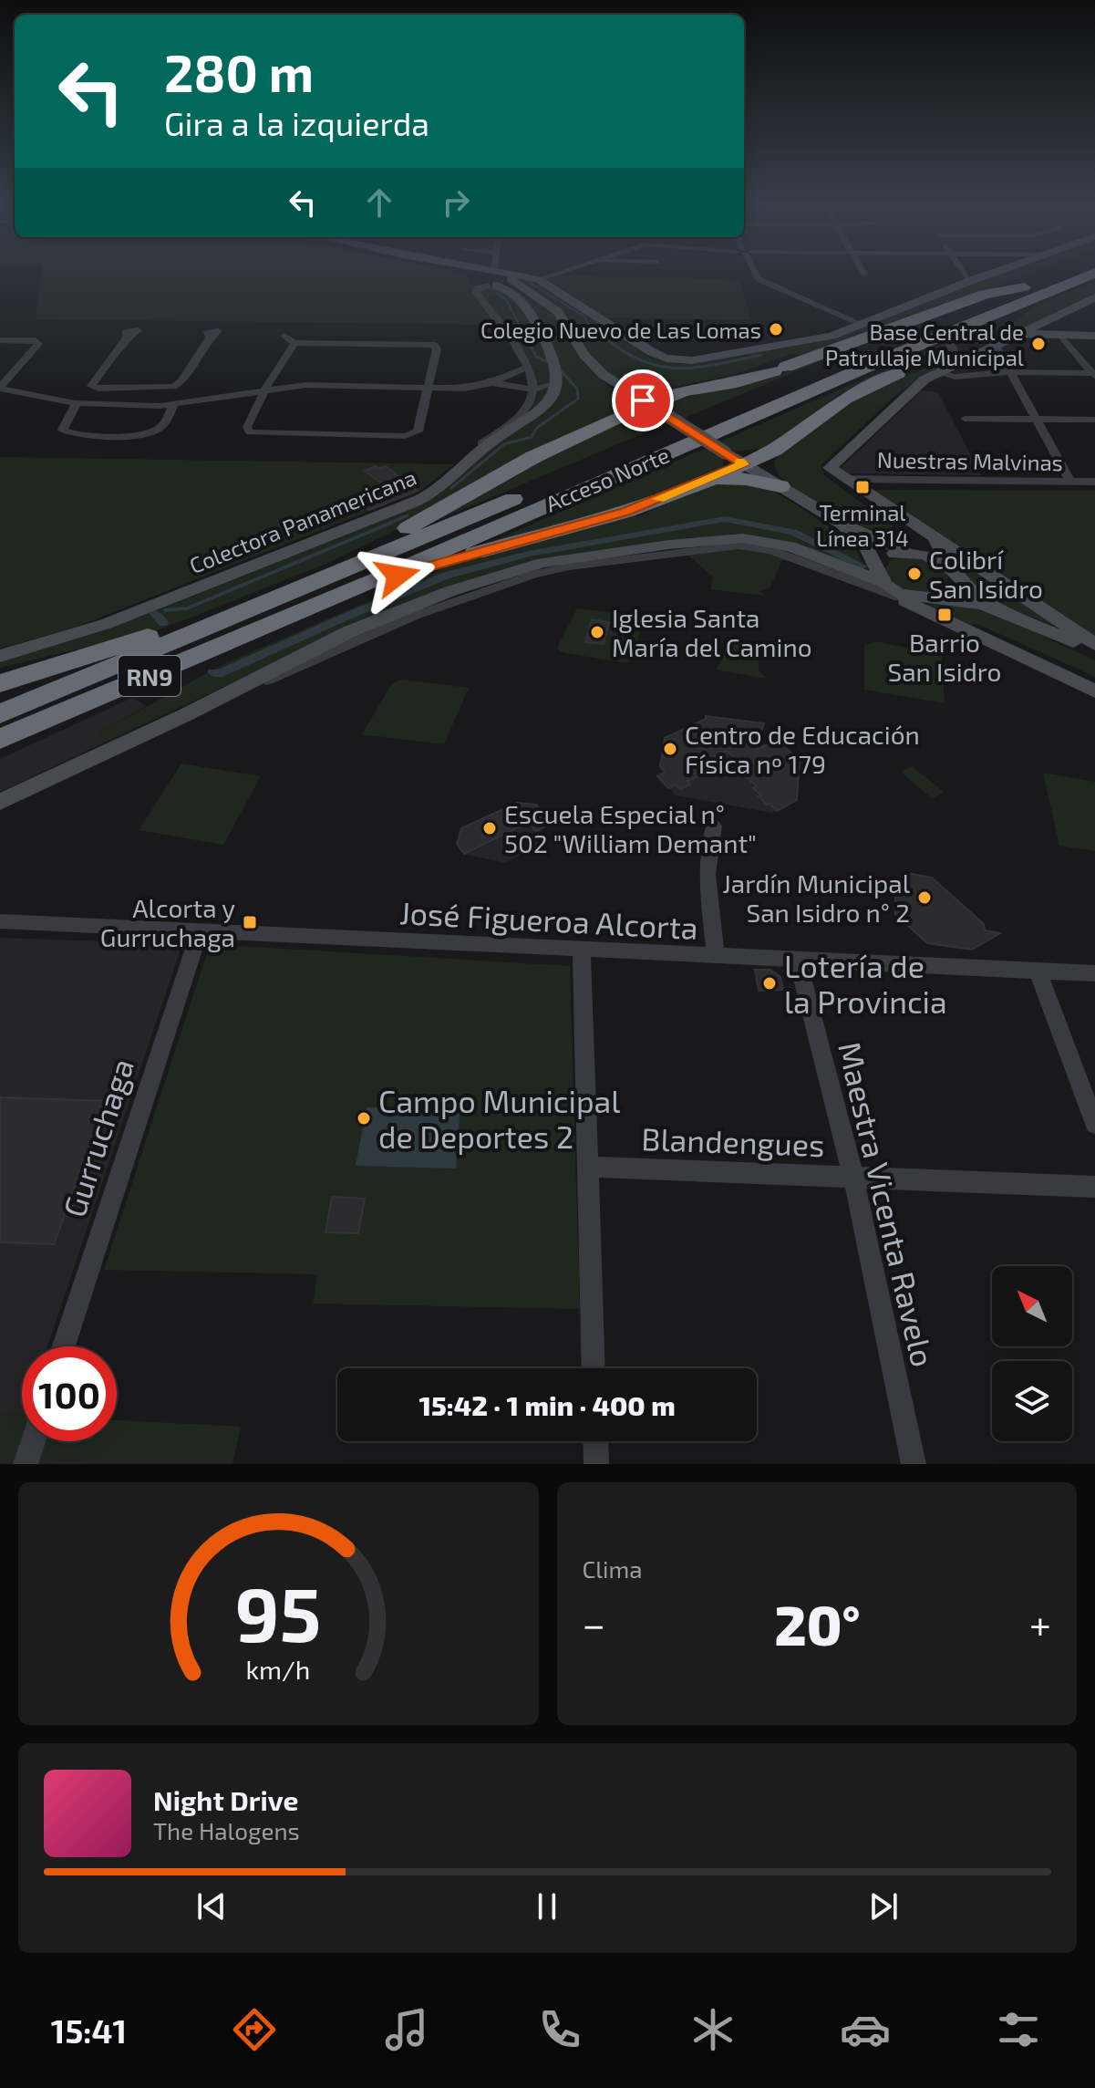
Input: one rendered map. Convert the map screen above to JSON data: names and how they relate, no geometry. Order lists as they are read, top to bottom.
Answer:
{
  "streets": {
    "highway": ["Acceso Norte", "RN9"],
    "street": [
      "Nuestras Malvinas",
      "Colectora Panamericana",
      "José Figueroa Alcorta",
      "Gurruchaga",
      "Blandengues",
      "Maestra Vicenta Ravelo"
    ]
  },
  "crossings": [
    ["José Figueroa Alcorta", "Gurruchaga"],
    ["José Figueroa Alcorta", "Maestra Vicenta Ravelo"],
    ["Blandengues", "Maestra Vicenta Ravelo"]
  ],
  "places": {
    "other": [
      "Colegio Nuevo de Las Lomas",
      "Base Central de Patrullaje Municipal",
      "Colibrí San Isidro",
      "Iglesia Santa María del Camino",
      "Centro de Educación Física nº 179",
      "Escuela Especial n° 502 \"William Demant\"",
      "Jardín Municipal San Isidro n° 2",
      "Lotería de la Provincia",
      "Campo Municipal de Deportes 2"
    ],
    "transit": ["Terminal Línea 314", "Barrio San Isidro", "Alcorta y Gurruchaga"]
  },
  "north": "top left",
  "page": {
    "turn": ["280 m", "Gira a la izquierda"],
    "limit": "100",
    "trip": "15:42 · 1 min · 400 m",
    "tile": "Clima",
    "heat": ["−", "20°", "+"],
    "song": ["Night Drive", "The Halogens"],
    "tabs": "15:41",
    "gauge": ["95", "km/h"]
  }
}
